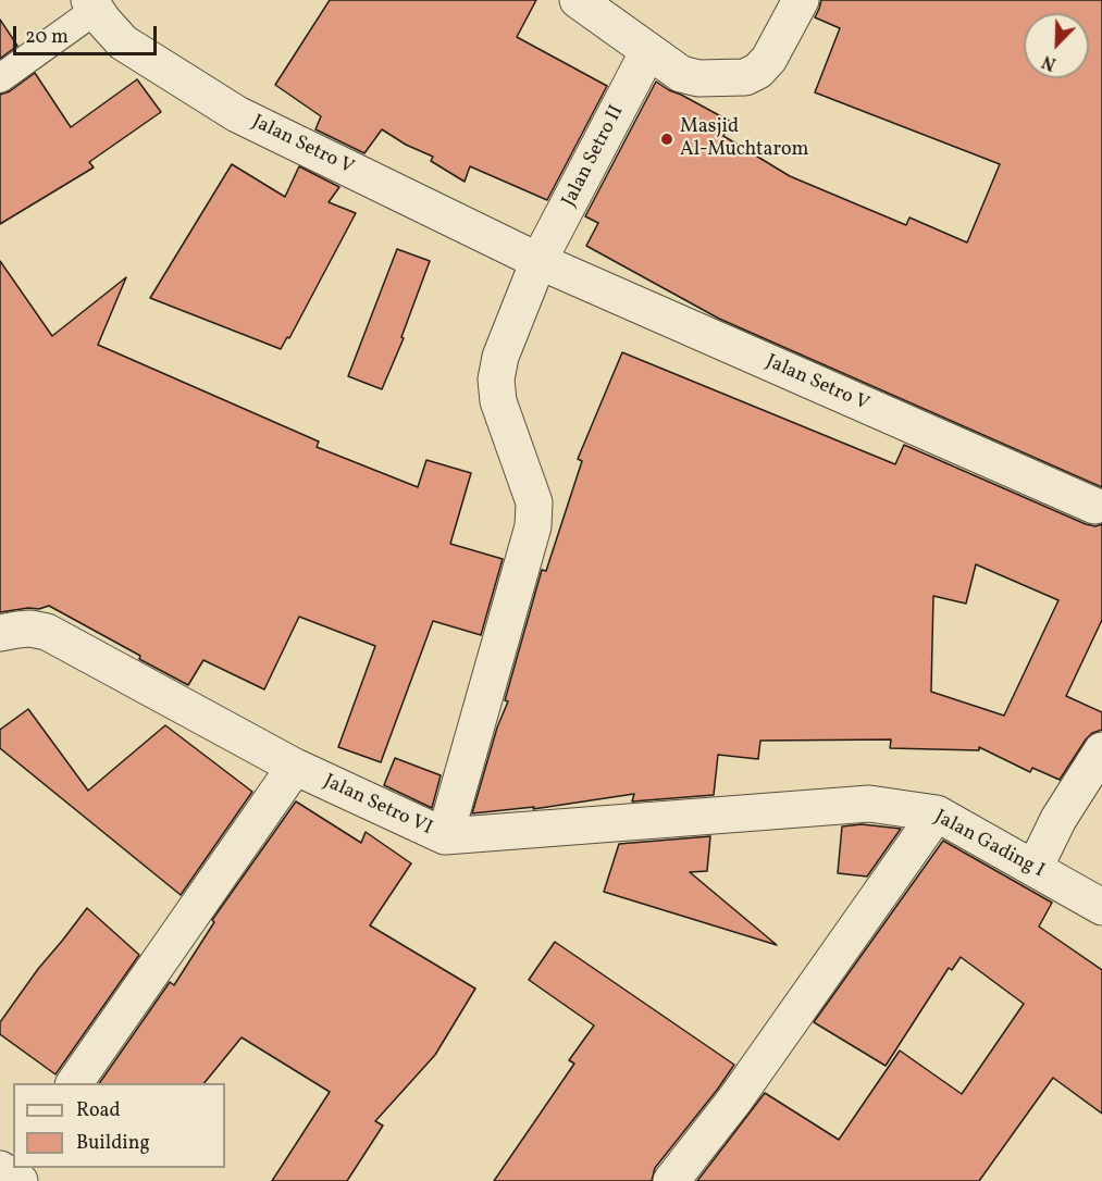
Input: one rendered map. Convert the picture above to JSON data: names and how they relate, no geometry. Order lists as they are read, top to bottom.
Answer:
{
  "streets": {
    "street": [
      "Jalan Setro V",
      "Jalan Setro II",
      "Jalan Setro VI",
      "Jalan Gading I"
    ]
  },
  "crossings": [
    ["Jalan Setro V", "Jalan Setro II"],
    ["Jalan Setro VI", "Jalan Gading I"]
  ],
  "places": ["Masjid Al-Muchtarom"],
  "legend": ["Road", "Building"],
  "scale_bar": "20 m",
  "north": "bottom left"
}
